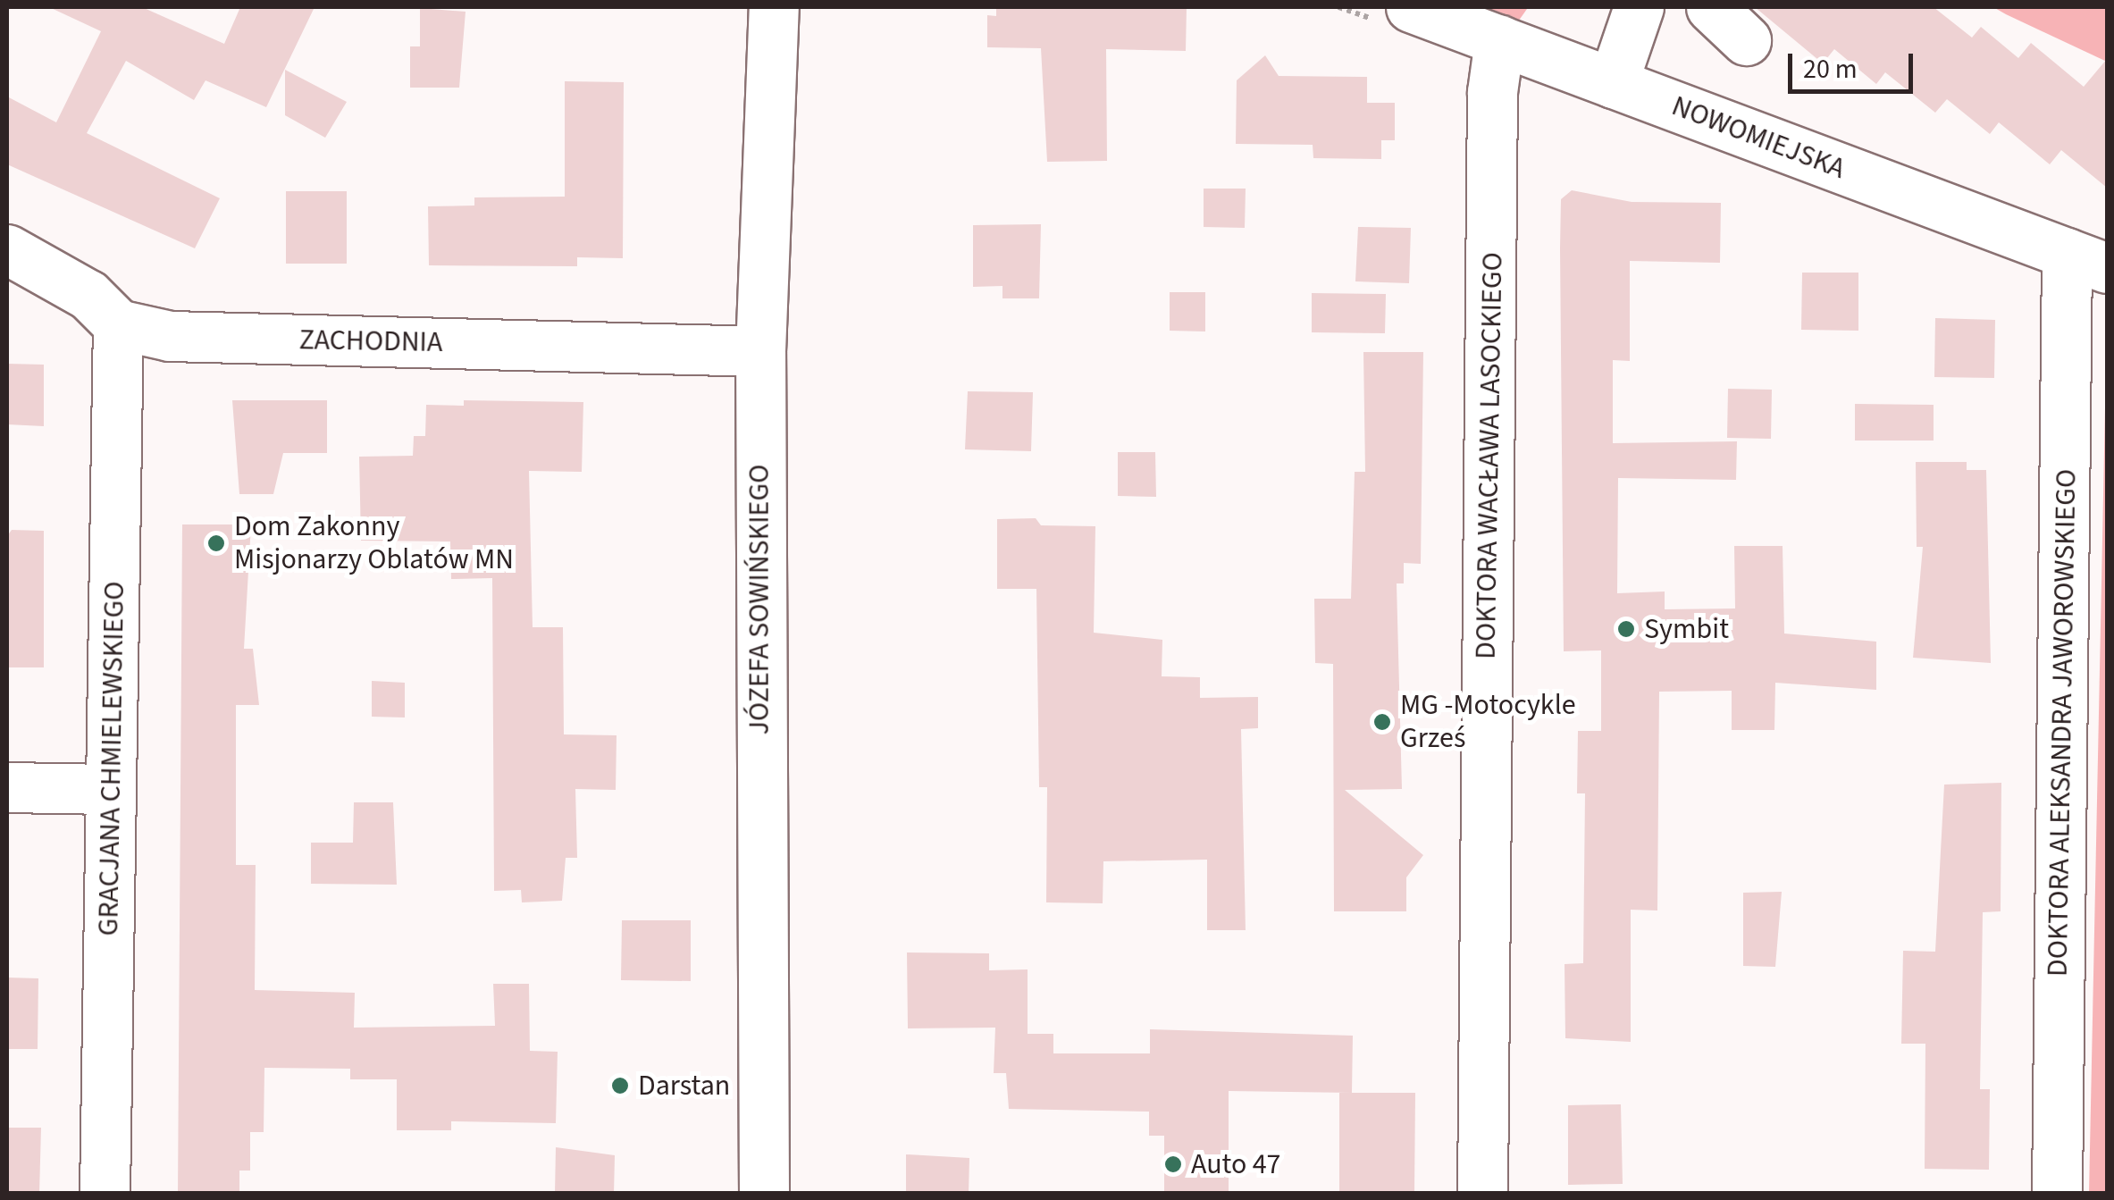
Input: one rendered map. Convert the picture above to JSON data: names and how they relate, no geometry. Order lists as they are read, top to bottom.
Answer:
{
  "streets": {
    "street": [
      "NOWOMIEJSKA",
      "ZACHODNIA",
      "DOKTORA WACŁAWA LASOCKIEGO",
      "JÓZEFA SOWIŃSKIEGO",
      "DOKTORA ALEKSANDRA JAWOROWSKIEGO",
      "GRACJANA CHMIELEWSKIEGO"
    ]
  },
  "crossings": [
    ["NOWOMIEJSKA", "DOKTORA WACŁAWA LASOCKIEGO"],
    ["NOWOMIEJSKA", "DOKTORA ALEKSANDRA JAWOROWSKIEGO"],
    ["ZACHODNIA", "JÓZEFA SOWIŃSKIEGO"],
    ["ZACHODNIA", "GRACJANA CHMIELEWSKIEGO"]
  ],
  "places": [
    "Dom Zakonny Misjonarzy Oblatów MN",
    "Symbit",
    "MG -Motocykle Grześ",
    "Darstan",
    "Auto 47"
  ],
  "scale_bar": "20 m"
}
